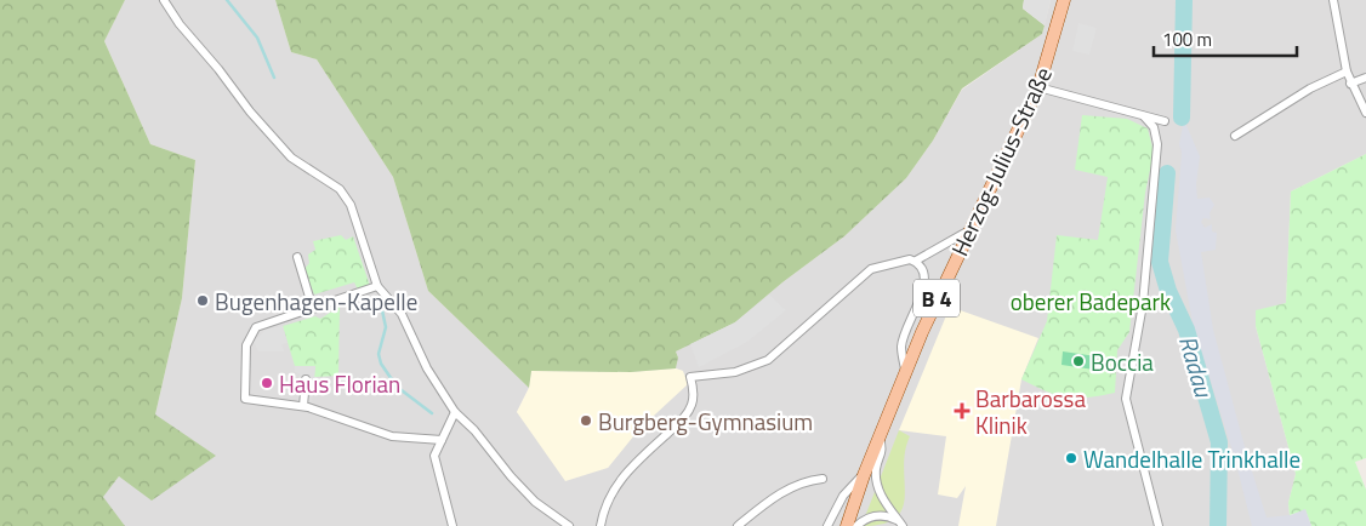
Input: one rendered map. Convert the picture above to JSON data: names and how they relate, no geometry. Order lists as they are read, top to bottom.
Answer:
{
  "streets": {
    "main road": ["Herzog-Julius-Straße", "B 4"]
  },
  "crossings": [
    ["Herzog-Julius-Straße", "B 4"]
  ],
  "water": ["Radau"],
  "parks": ["oberer Badepark"],
  "places": {
    "other": [
      "Bugenhagen-Kapelle",
      "Boccia",
      "Haus Florian",
      "Burgberg-Gymnasium",
      "Wandelhalle Trinkhalle"
    ],
    "health": ["Barbarossa Klinik"]
  },
  "scale_bar": "100 m"
}
